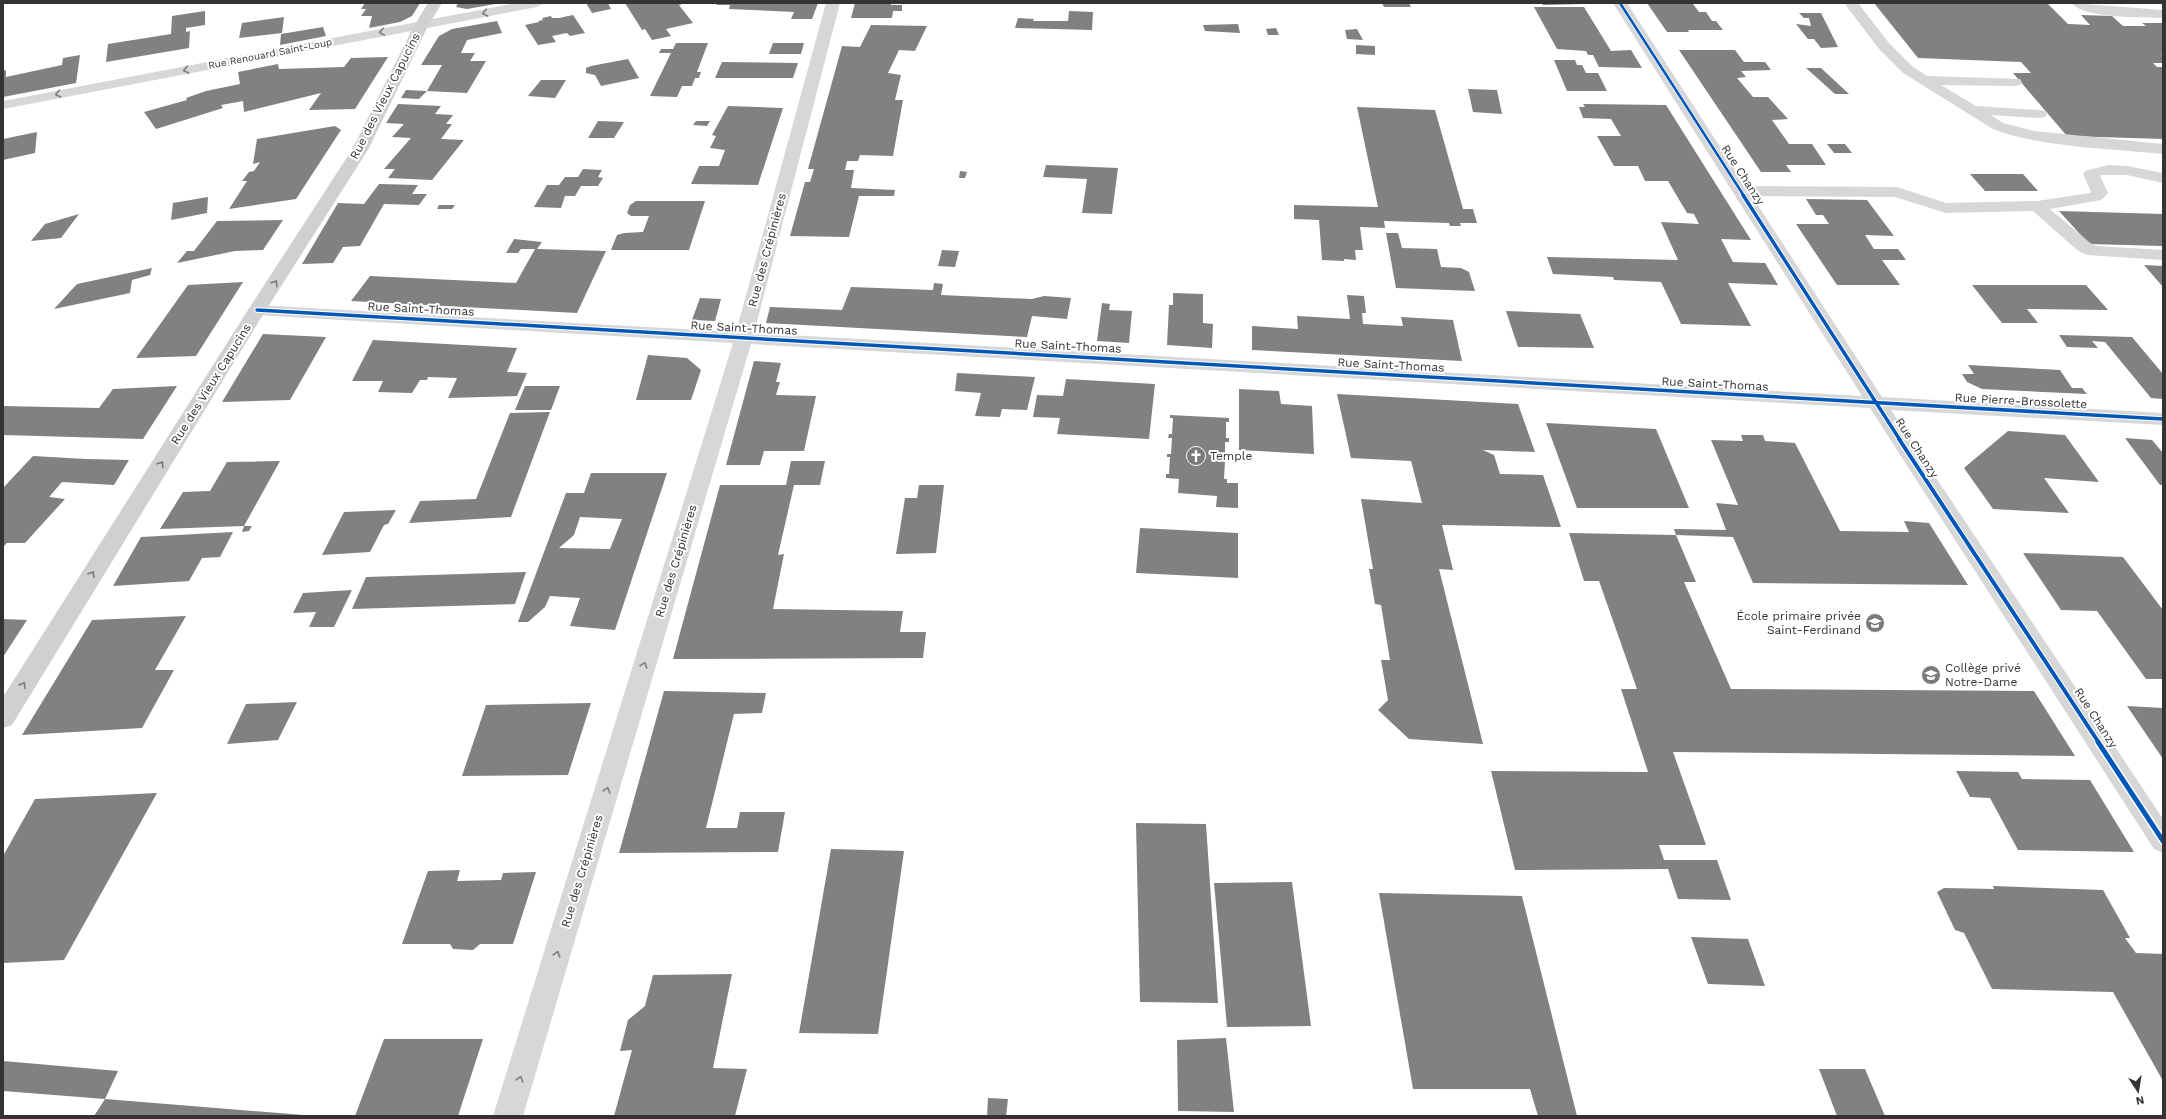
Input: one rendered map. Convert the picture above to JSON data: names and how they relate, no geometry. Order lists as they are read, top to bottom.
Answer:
{
  "streets": {
    "street": [
      "Rue Renouard Saint-Loup",
      "Rue des Vieux Capucins",
      "Rue Chanzy",
      "Rue des Crépinières",
      "Rue Saint-Thomas",
      "Rue Pierre-Brossolette"
    ]
  },
  "crossings": [
    ["Rue Renouard Saint-Loup", "Rue des Vieux Capucins"],
    ["Rue des Vieux Capucins", "Rue Saint-Thomas"],
    ["Rue Chanzy", "Rue Saint-Thomas"],
    ["Rue Chanzy", "Rue Pierre-Brossolette"],
    ["Rue des Crépinières", "Rue Saint-Thomas"],
    ["Rue Saint-Thomas", "Rue Pierre-Brossolette"]
  ],
  "one_way": ["Rue Renouard Saint-Loup", "Rue des Vieux Capucins", "Rue des Crépinières"],
  "places": {
    "church": ["Temple"],
    "school or university": ["École primaire privée Saint-Ferdinand", "Collège privé Notre-Dame"]
  },
  "north": "bottom"
}
